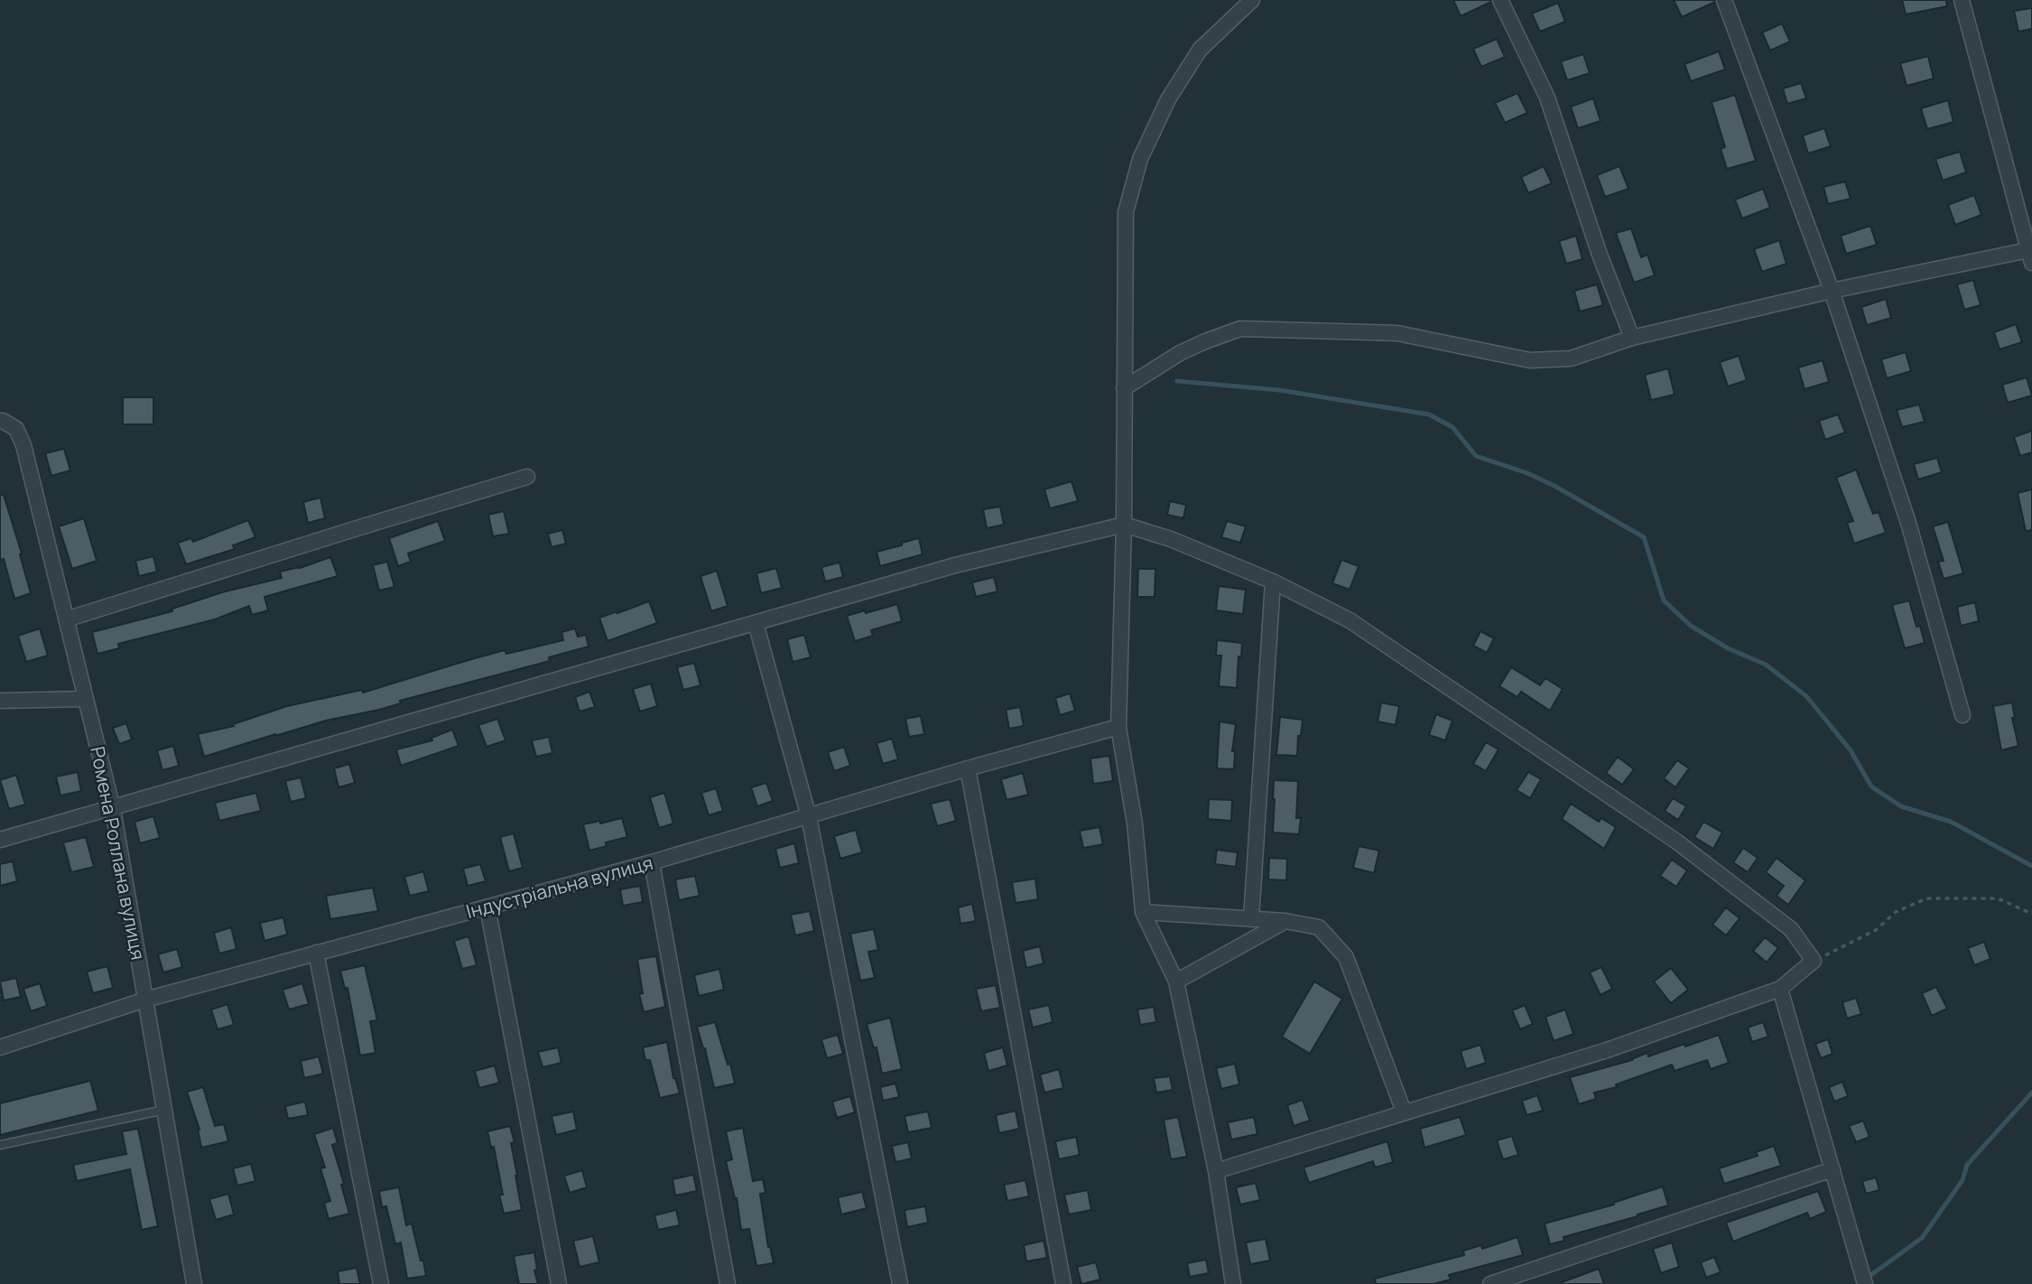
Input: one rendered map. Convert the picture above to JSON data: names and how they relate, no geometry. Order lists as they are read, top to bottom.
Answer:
{
  "streets": {
    "street": ["Ромена Роллана вулиця", "Індустріальна вулиця"]
  },
  "crossings": [
    ["Ромена Роллана вулиця", "Індустріальна вулиця"]
  ]
}
